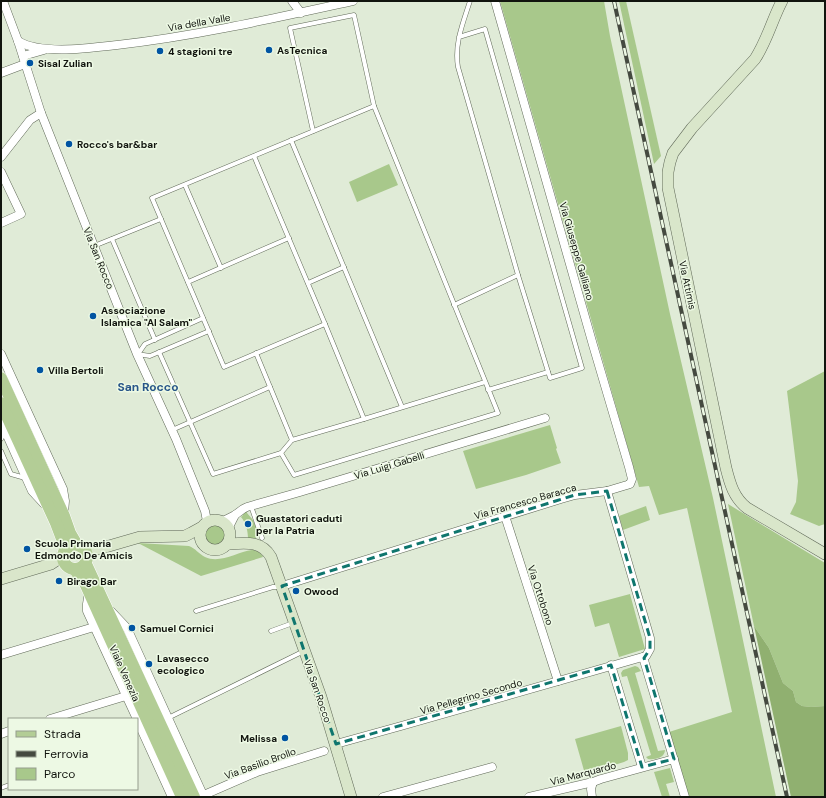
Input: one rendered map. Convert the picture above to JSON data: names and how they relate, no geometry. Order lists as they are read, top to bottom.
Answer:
{
  "streets": {
    "main road": ["Viale Venezia"],
    "street": [
      "Via della Valle",
      "Via Giuseppe Galliano",
      "Via San Rocco",
      "Via Attimis",
      "Via Luigi Gabelli",
      "Via Francesco Baracca",
      "Via Ottobono",
      "Via Pellegrino Secondo",
      "Via Basilio Brollo",
      "Via Marquardo"
    ]
  },
  "crossings": [
    ["Via della Valle", "Via San Rocco"],
    ["Via Giuseppe Galliano", "Via Francesco Baracca"],
    ["Via San Rocco", "Via Luigi Gabelli"],
    ["Via San Rocco", "Via Francesco Baracca"],
    ["Via San Rocco", "Via Pellegrino Secondo"],
    ["Via Francesco Baracca", "Via Ottobono"],
    ["Via Ottobono", "Via Pellegrino Secondo"],
    ["Viale Venezia", "Via Basilio Brollo"]
  ],
  "districts": ["San Rocco"],
  "places": [
    "AsTecnica",
    "4 stagioni tre",
    "Sisal Zulian",
    "Rocco's bar&bar",
    "Associazione Islamica \"Al Salam\"",
    "Villa Bertoli",
    "Guastatori caduti per la Patria",
    "Scuola Primaria Edmondo De Amicis",
    "Birago Bar",
    "Owood",
    "Samuel Cornici",
    "Lavasecco ecologico",
    "Melissa"
  ],
  "legend": ["Strada", "Ferrovia", "Parco"]
}
